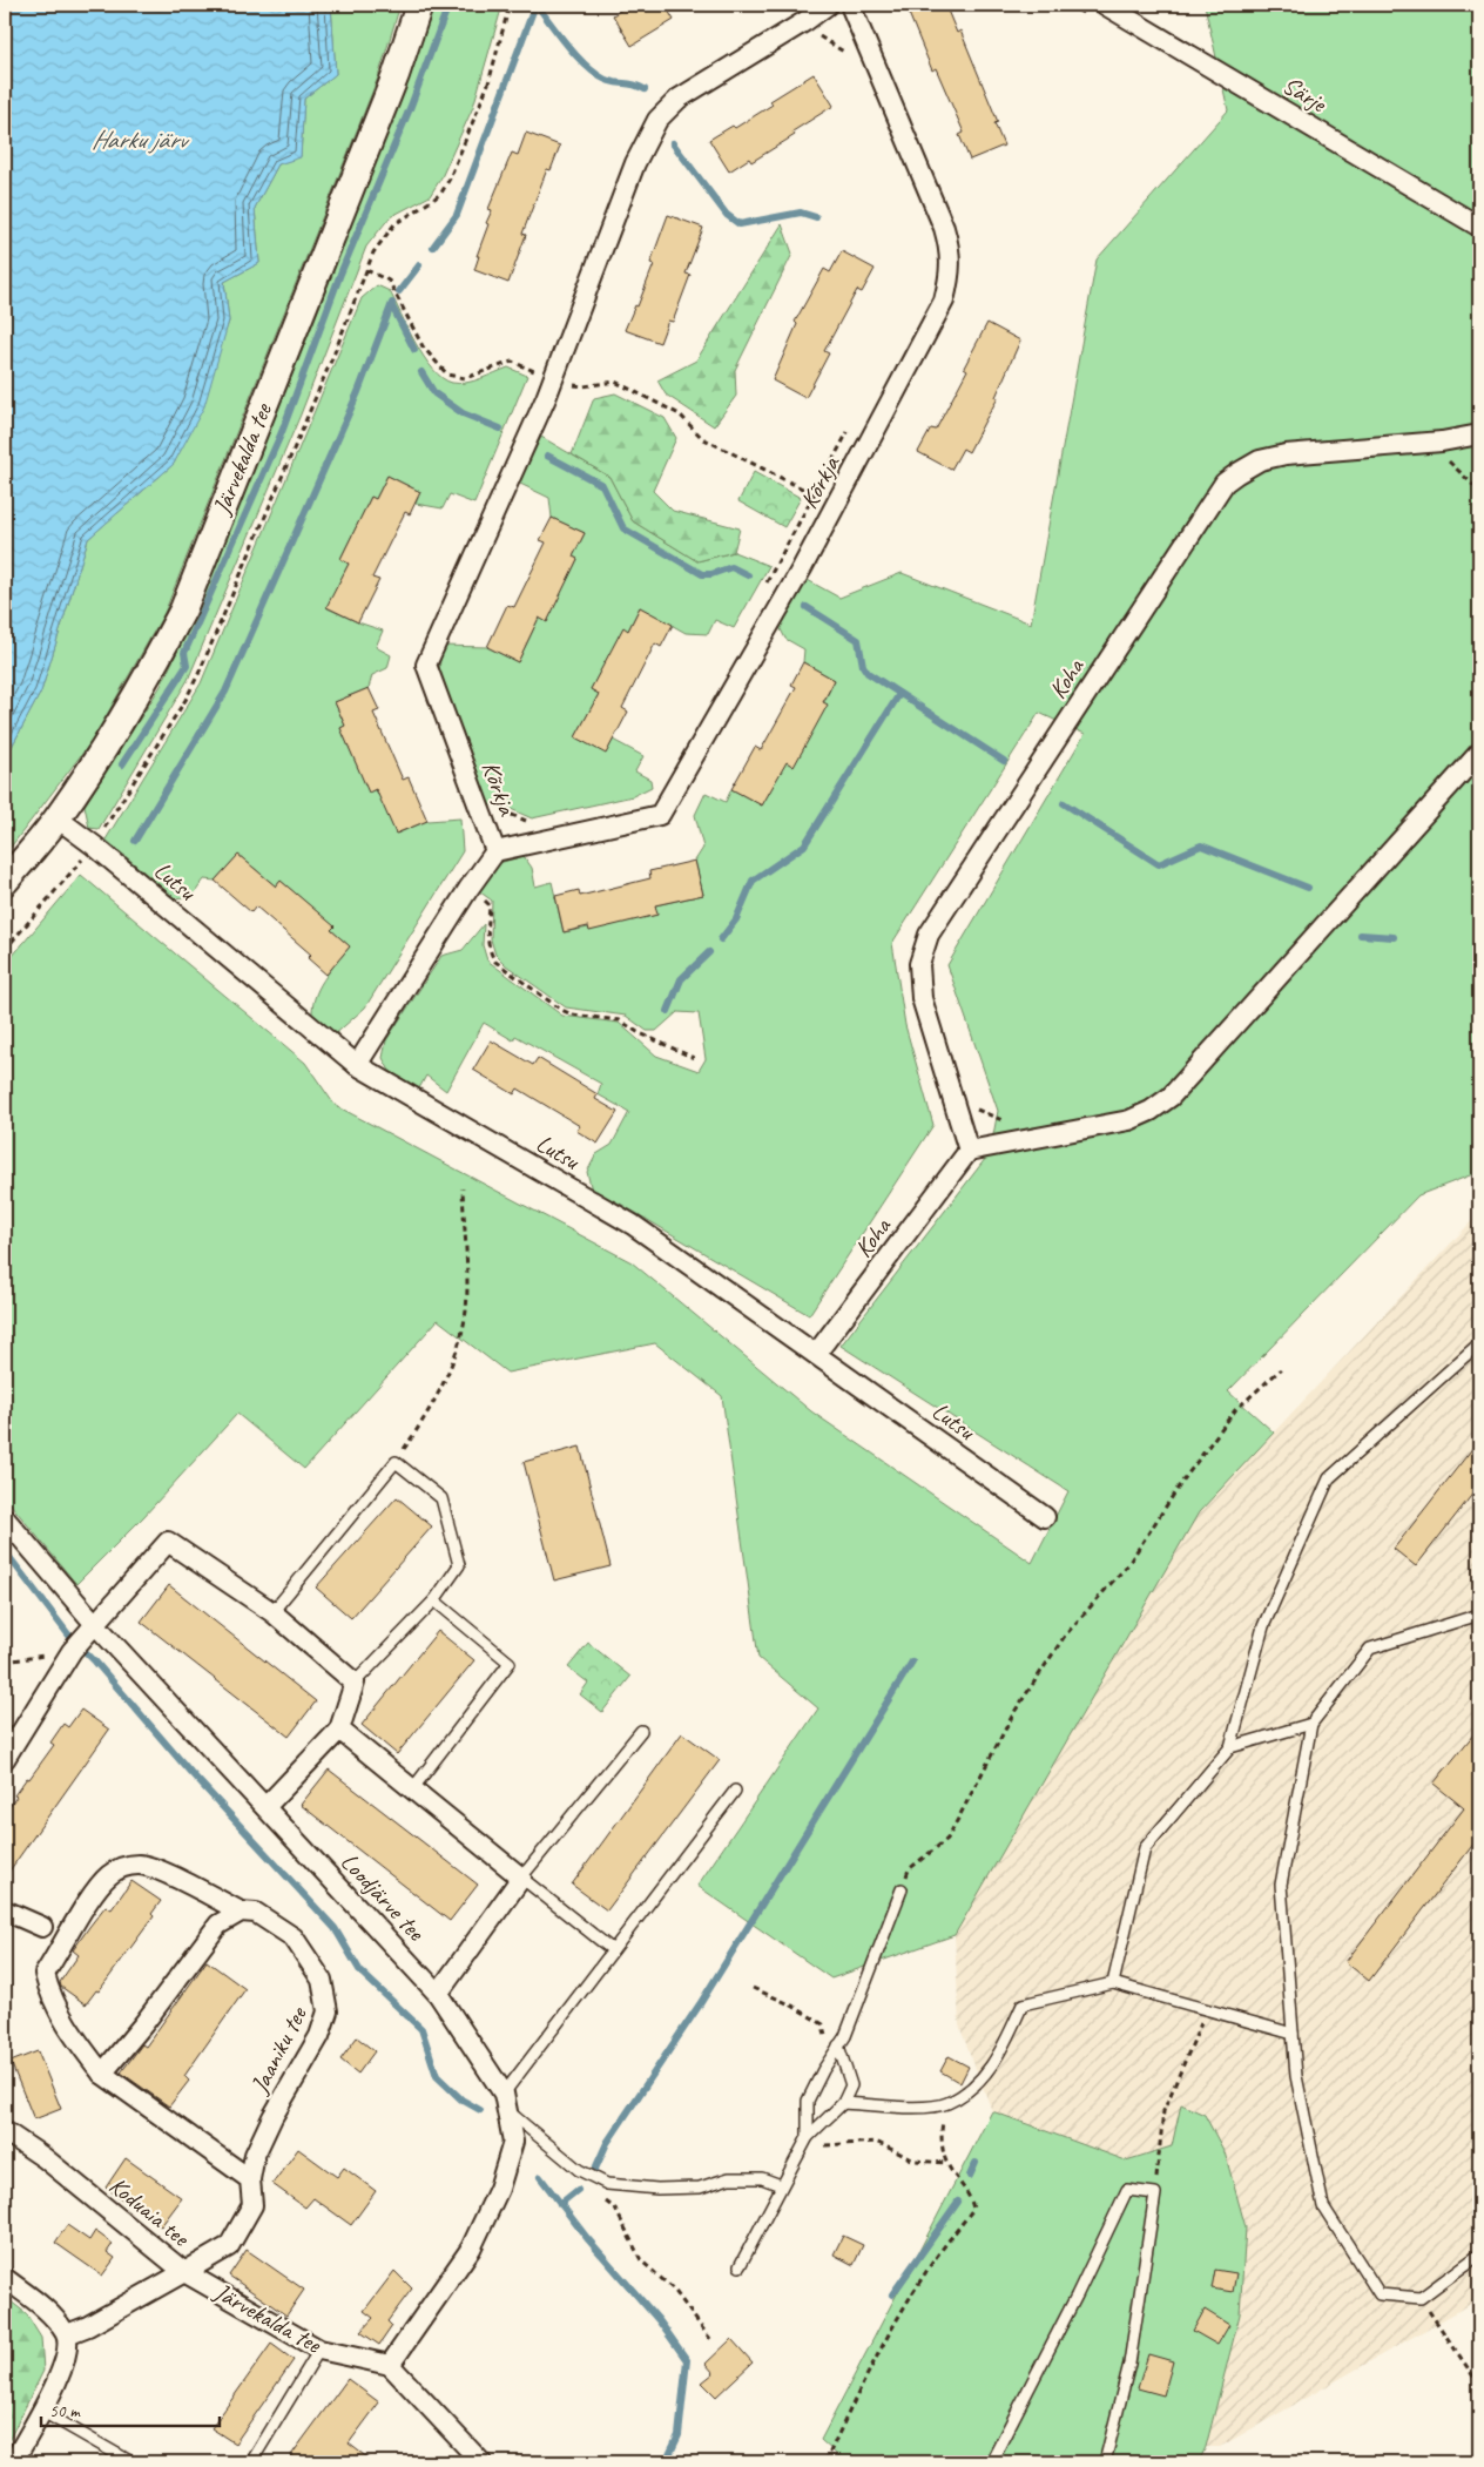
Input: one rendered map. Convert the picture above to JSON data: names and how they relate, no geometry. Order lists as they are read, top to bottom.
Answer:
{
  "streets": {
    "street": [
      "Särje",
      "Järvekalda tee",
      "Kõrkja",
      "Koha",
      "Lutsu",
      "Loodjärve tee",
      "Jaaniku tee",
      "Koduaia tee"
    ]
  },
  "crossings": [
    ["Järvekalda tee", "Lutsu"],
    ["Järvekalda tee", "Loodjärve tee"],
    ["Järvekalda tee", "Jaaniku tee"],
    ["Järvekalda tee", "Koduaia tee"],
    ["Kõrkja", "Lutsu"],
    ["Koha", "Lutsu"],
    ["Jaaniku tee", "Koduaia tee"]
  ],
  "water": ["Harku järv"],
  "scale_bar": "50 m"
}
